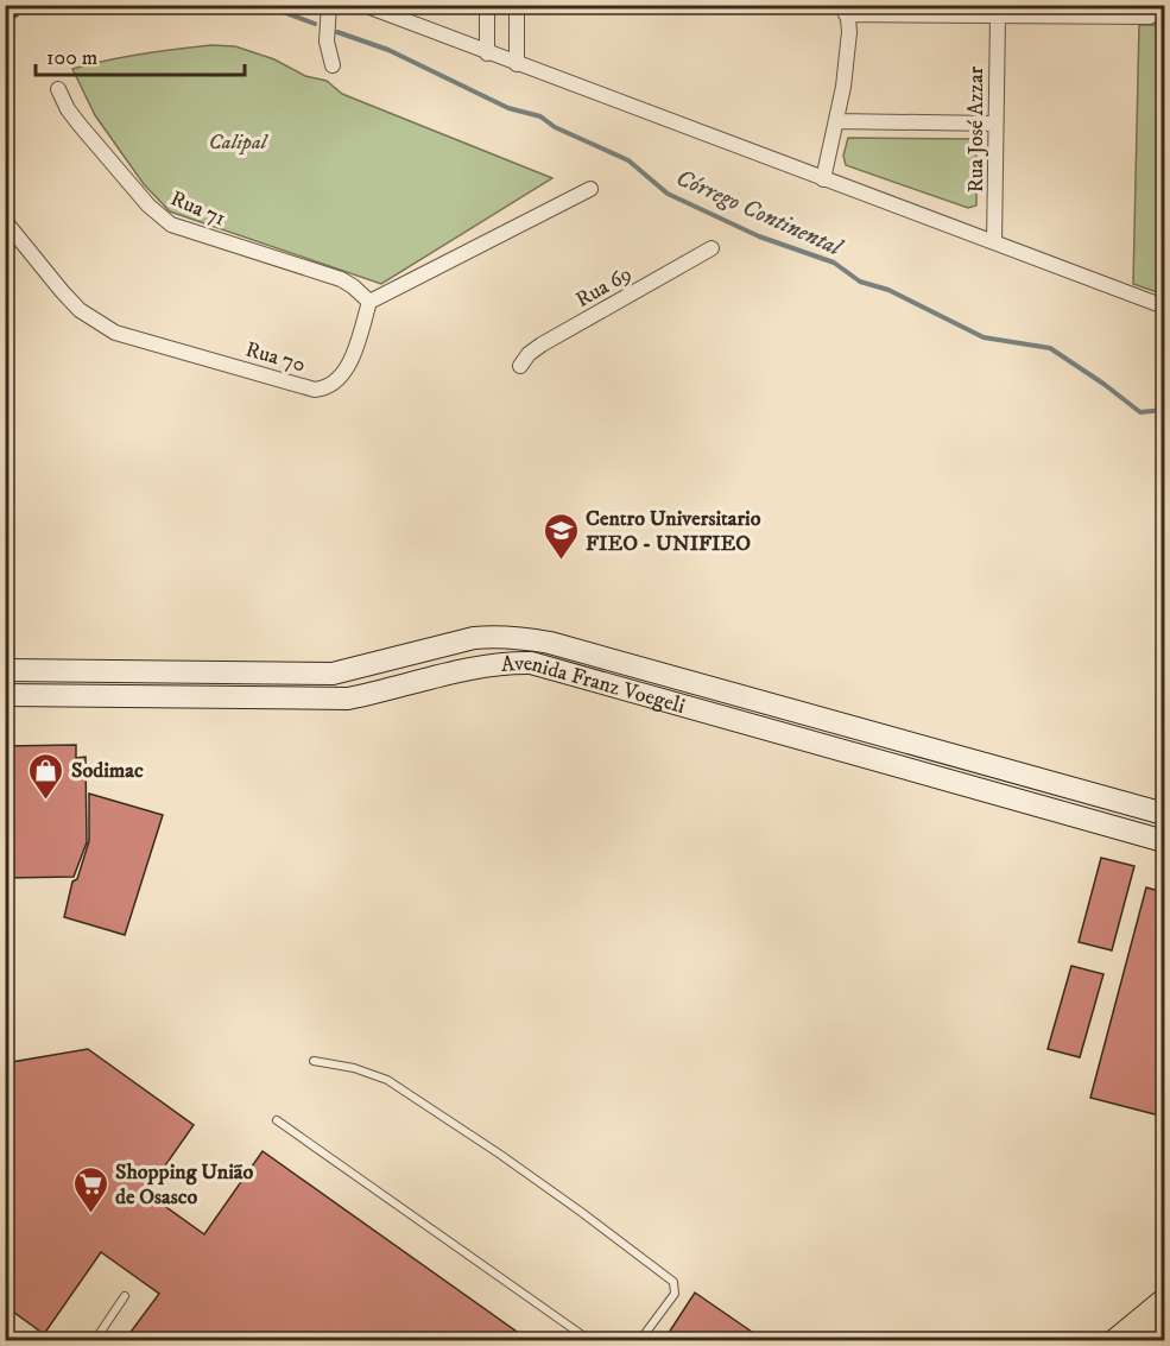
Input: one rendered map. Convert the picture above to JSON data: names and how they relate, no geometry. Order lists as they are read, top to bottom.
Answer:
{
  "streets": {
    "main road": ["Avenida Franz Voegeli"],
    "street": [
      "Rua José Azzar",
      "Rua 71",
      "Rua 69",
      "Rua 70"
    ]
  },
  "crossings": [
    ["Rua 71", "Rua 70"]
  ],
  "water": ["Córrego Continental"],
  "parks": ["Calipal"],
  "places": {
    "school or university": ["Centro Universitario FIEO - UNIFIEO"],
    "shop": ["Sodimac"],
    "supermarket": ["Shopping União de Osasco"]
  },
  "scale_bar": "100 m"
}
